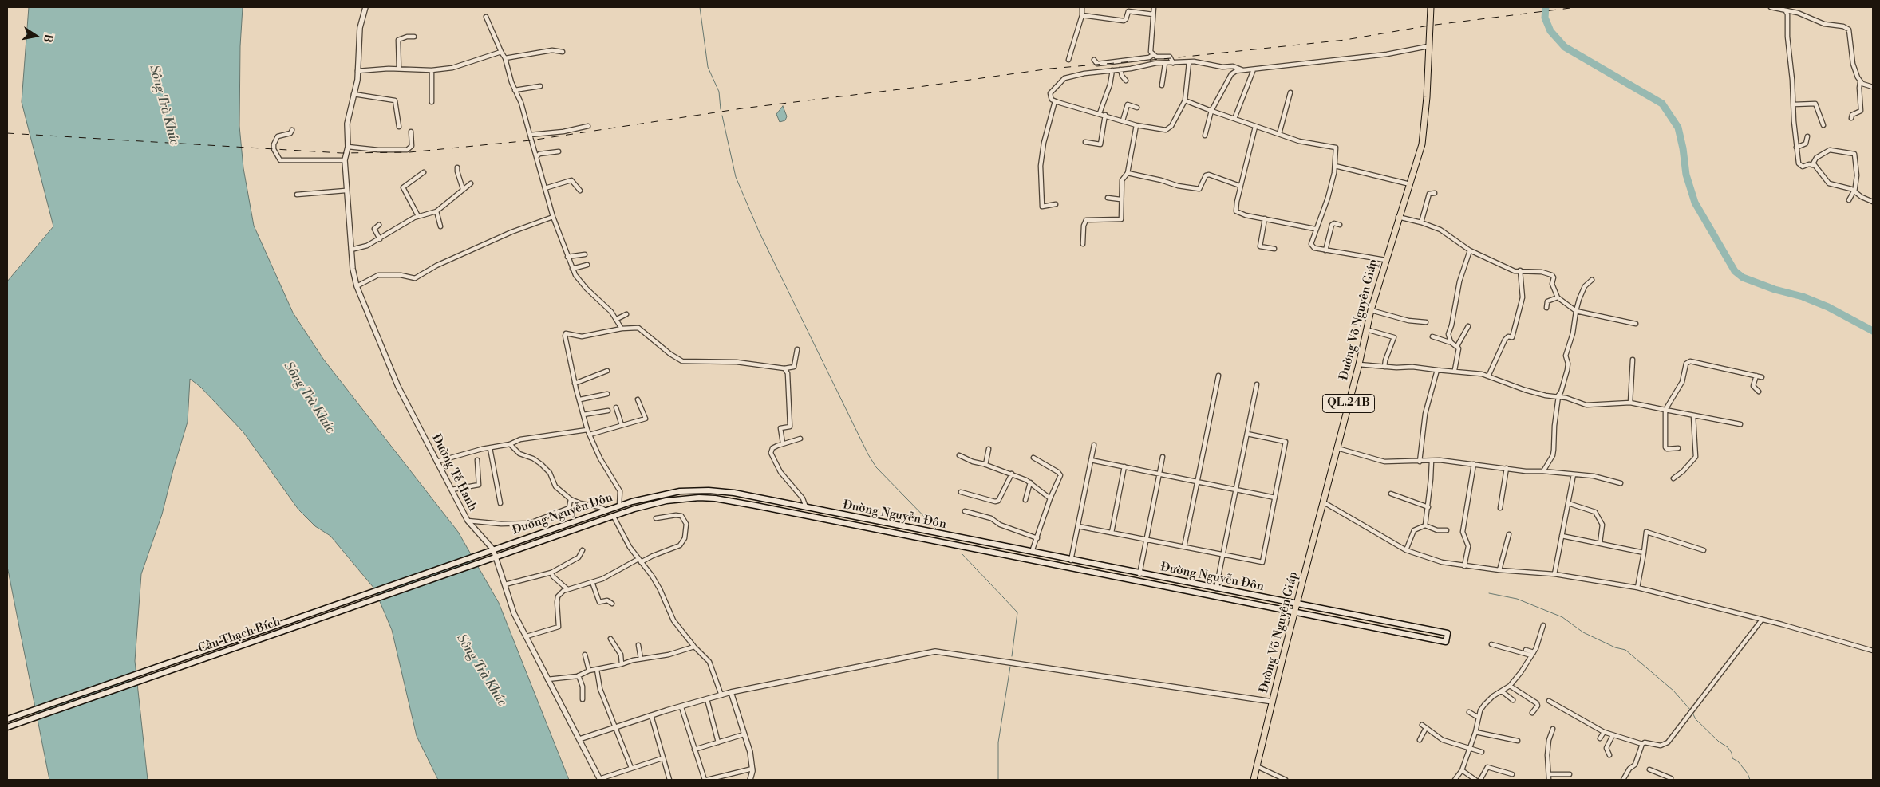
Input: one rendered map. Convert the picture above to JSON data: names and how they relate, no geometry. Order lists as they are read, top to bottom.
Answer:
{
  "streets": {
    "main road": [
      "Đường Võ Nguyên Giáp",
      "QL.24B",
      "Đường Nguyễn Đôn",
      "Cầu Thạch Bích"
    ],
    "street": ["Đường Tế Hanh"]
  },
  "crossings": [
    ["Đường Võ Nguyên Giáp", "Đường Nguyễn Đôn"],
    ["Đường Tế Hanh", "Đường Nguyễn Đôn"],
    ["Đường Nguyễn Đôn", "Cầu Thạch Bích"]
  ],
  "water": ["Sông Trà Khúc"],
  "north": "right"
}
